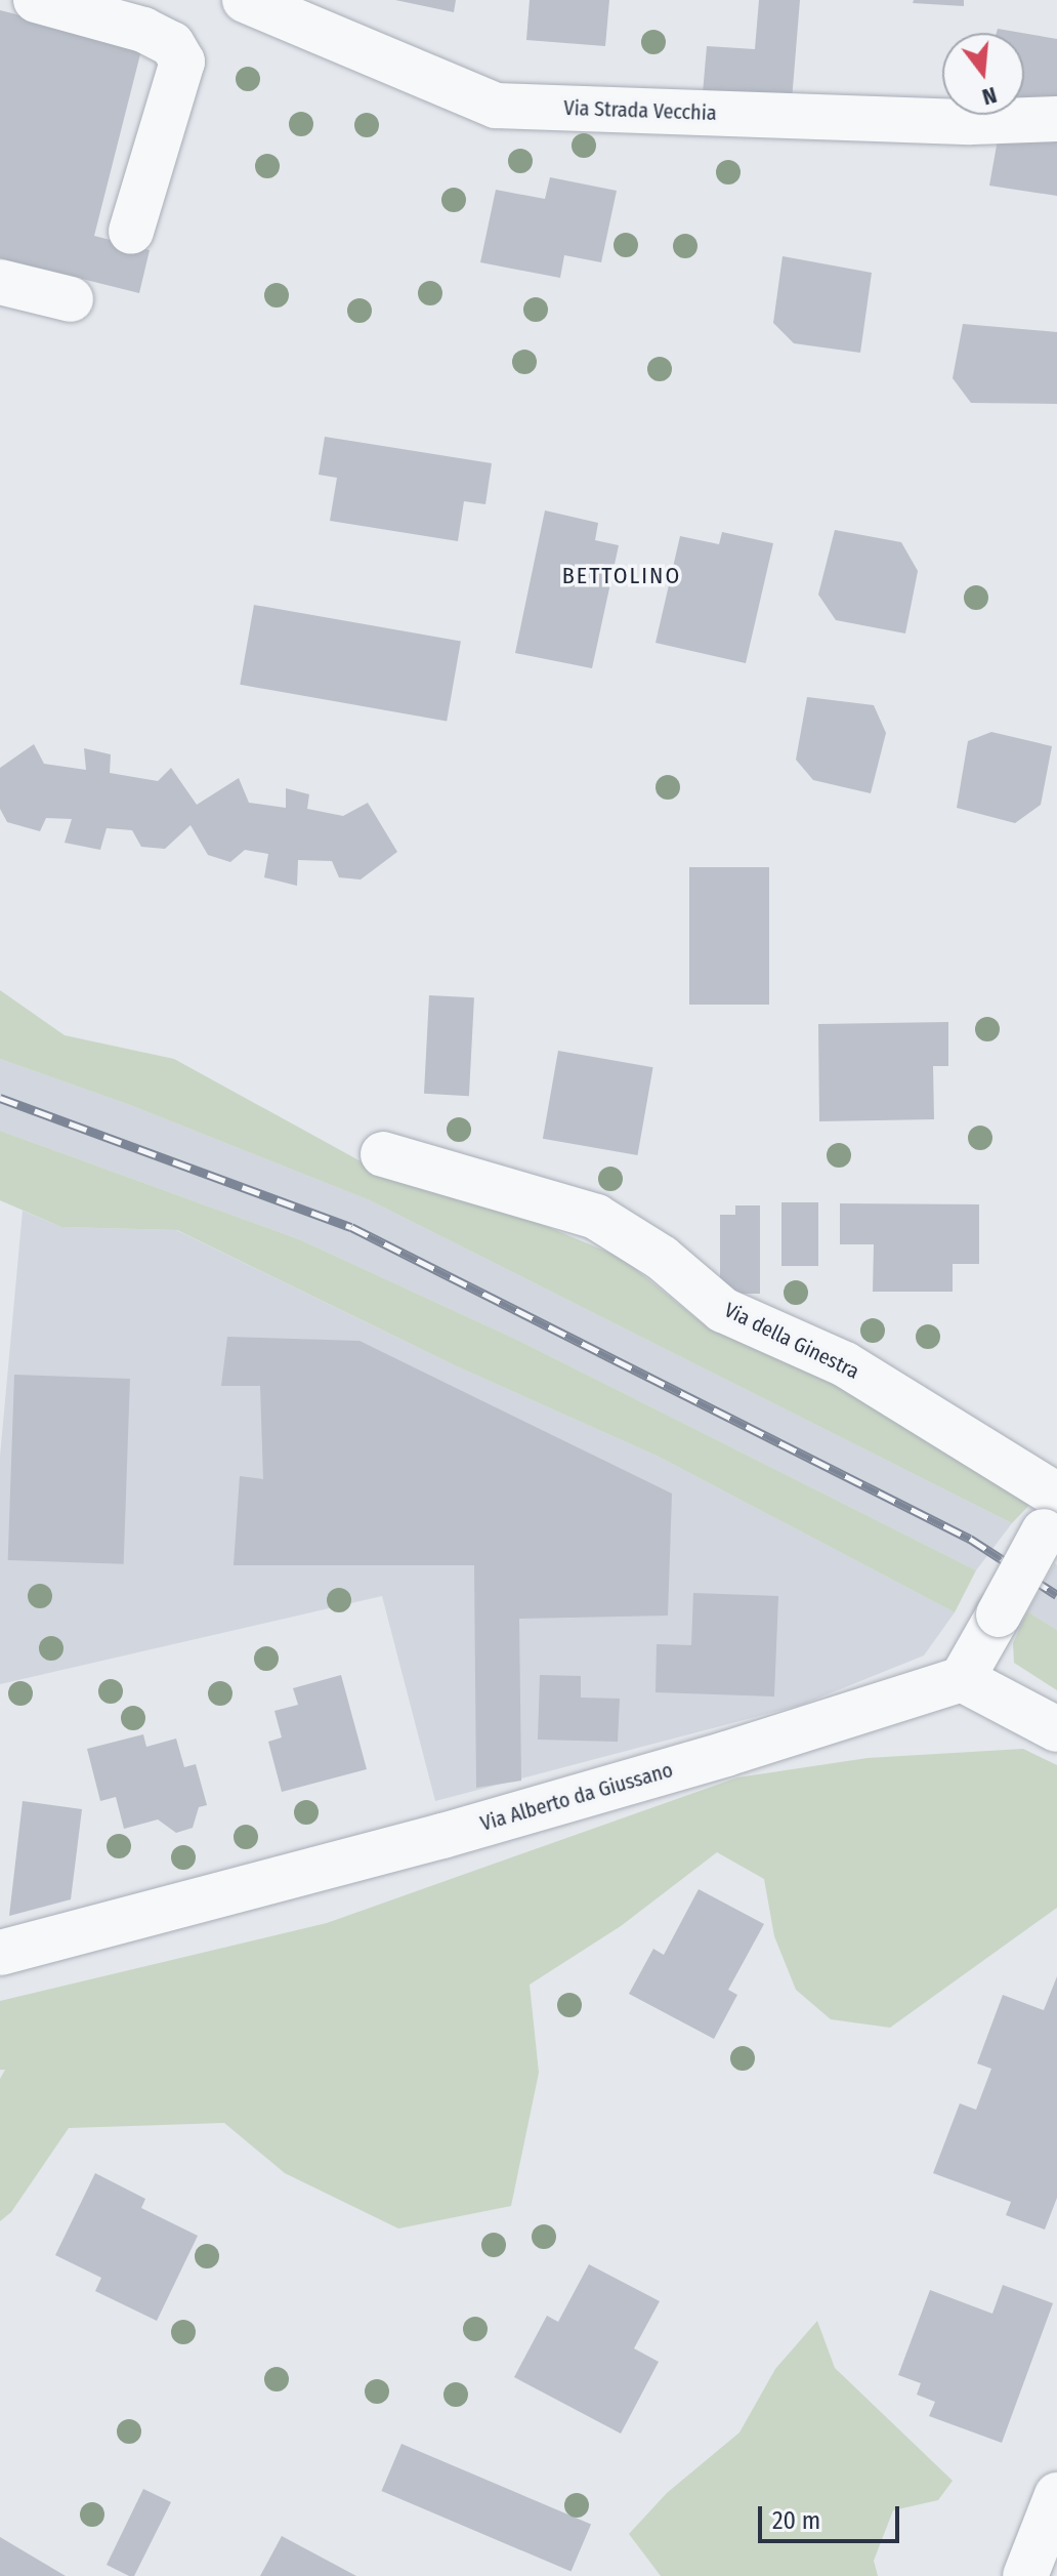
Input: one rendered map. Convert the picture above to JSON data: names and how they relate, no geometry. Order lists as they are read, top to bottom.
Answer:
{
  "streets": {
    "street": ["Via Strada Vecchia", "Via della Ginestra", "Via Alberto da Giussano"]
  },
  "districts": ["BETTOLINO"],
  "scale_bar": "20 m",
  "north": "bottom"
}
